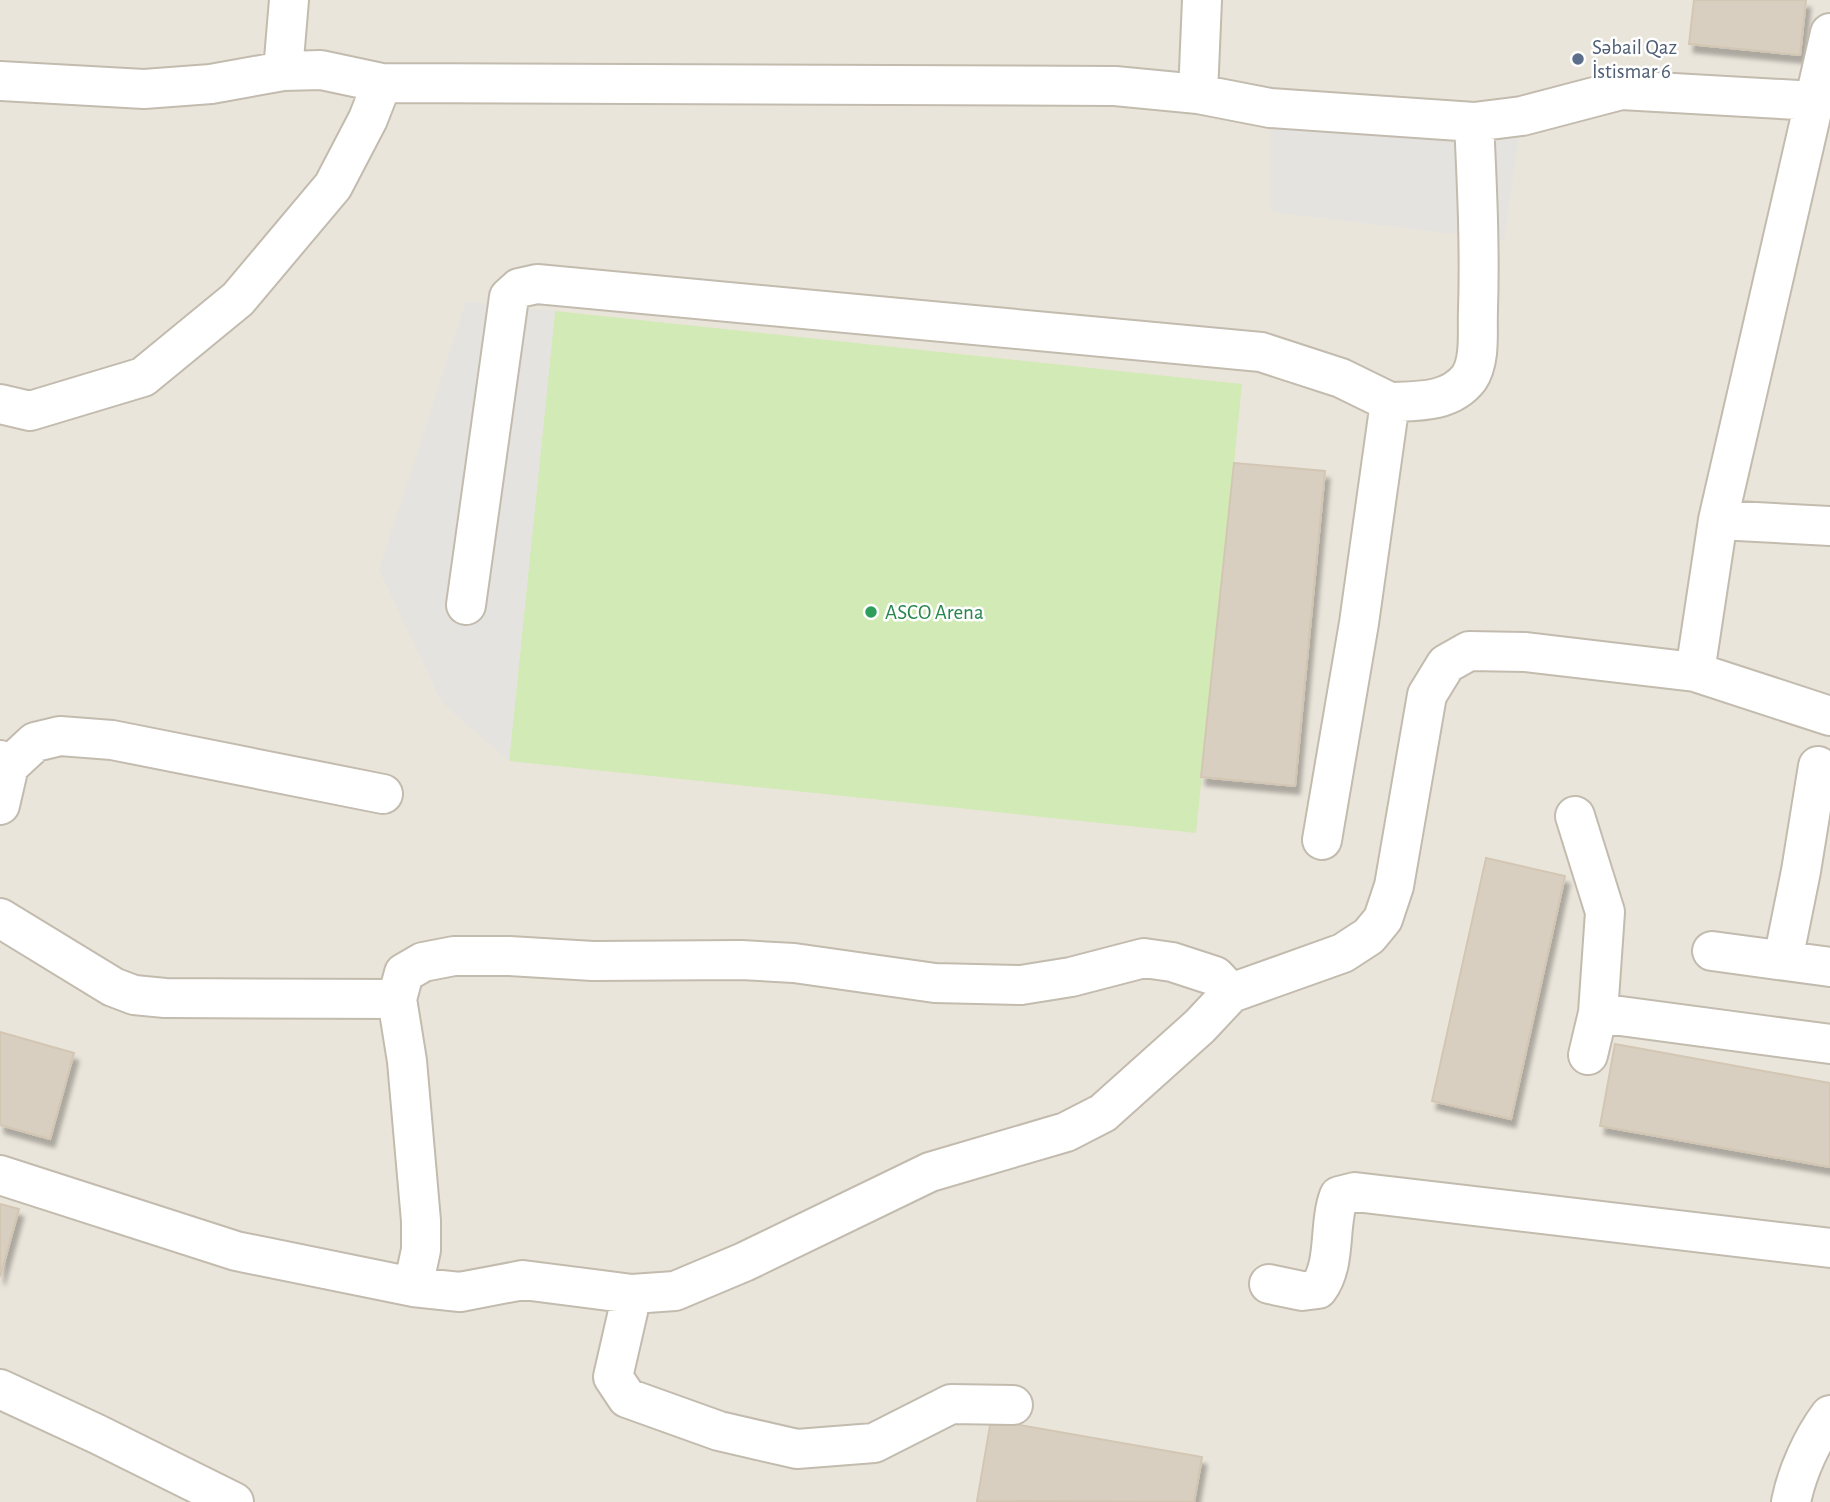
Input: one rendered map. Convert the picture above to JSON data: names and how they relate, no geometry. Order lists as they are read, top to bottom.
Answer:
{
  "places": ["Səbail Qaz İstismar 6", "ASCO Arena"]
}
